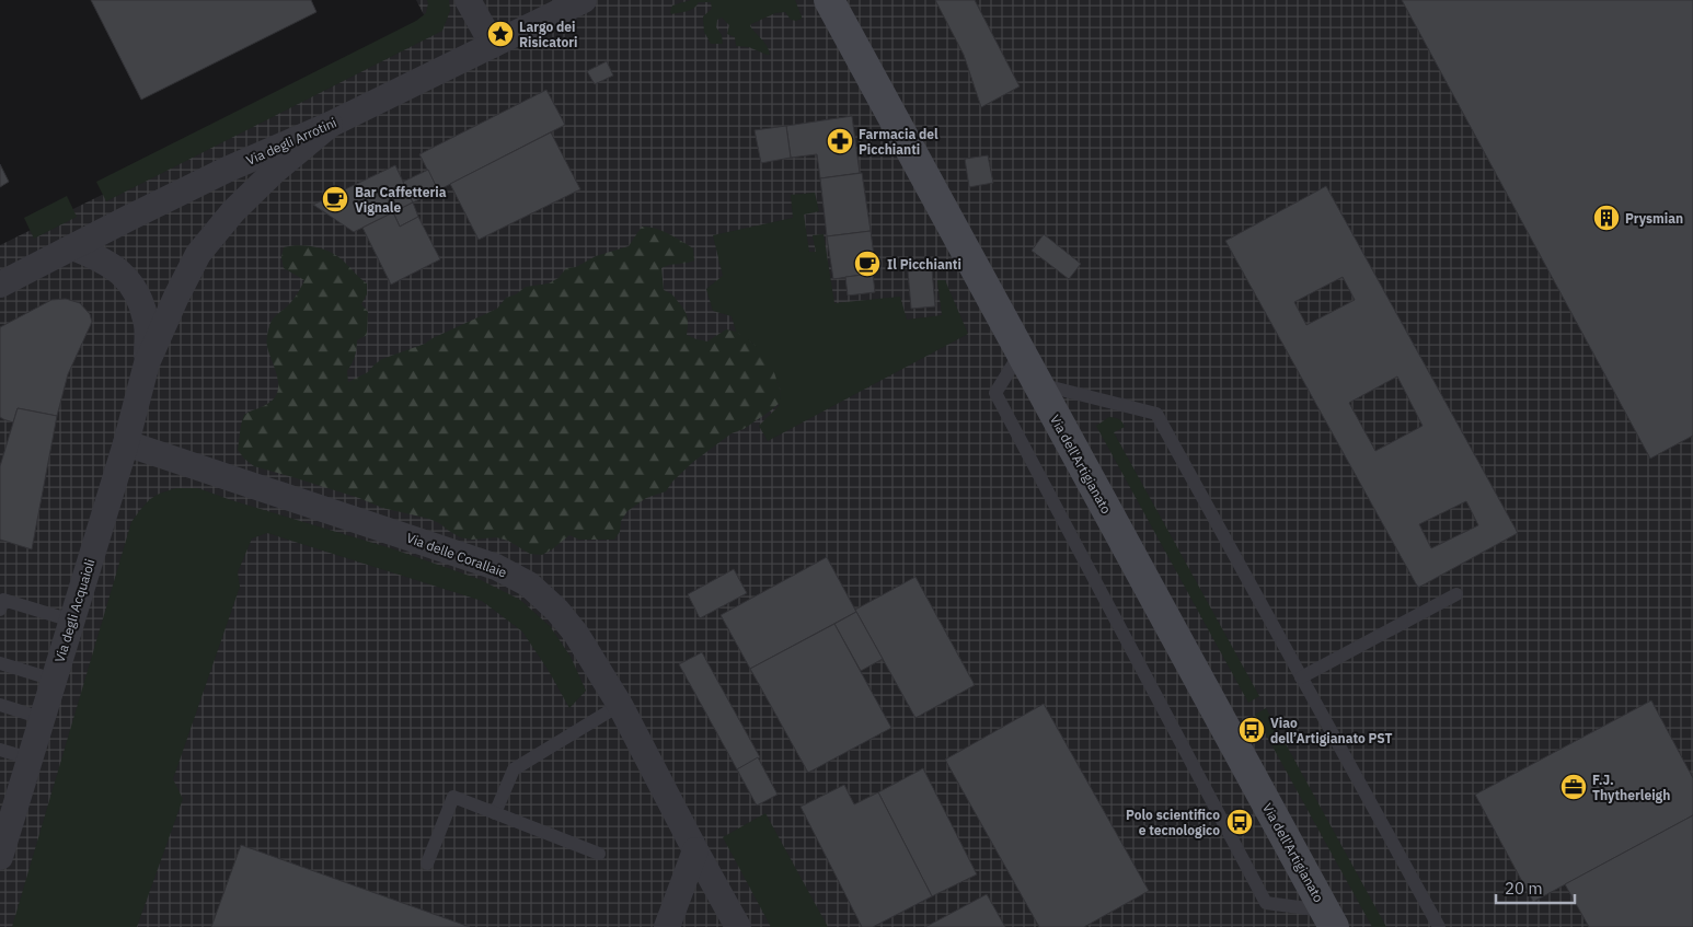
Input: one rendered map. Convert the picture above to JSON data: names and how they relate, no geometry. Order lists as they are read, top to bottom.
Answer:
{
  "streets": {
    "street": [
      "Via degli Arrotini",
      "Via dell'Artigianato",
      "Via delle Corallaie",
      "Via degli Acquaioli"
    ]
  },
  "crossings": [
    ["Via degli Arrotini", "Via degli Acquaioli"],
    ["Via delle Corallaie", "Via degli Acquaioli"]
  ],
  "places": {
    "place": ["Largo dei Risicatori"],
    "pharmacy": ["Farmacia del Picchianti"],
    "cafe": ["Bar Caffetteria Vignale", "Il Picchianti"],
    "building": ["Prysmian"],
    "bus stop": ["Viao dell’Artigianato PST", "Polo scientifico e tecnologico"],
    "office": ["F.J. Thytherleigh"]
  },
  "scale_bar": "20 m"
}
